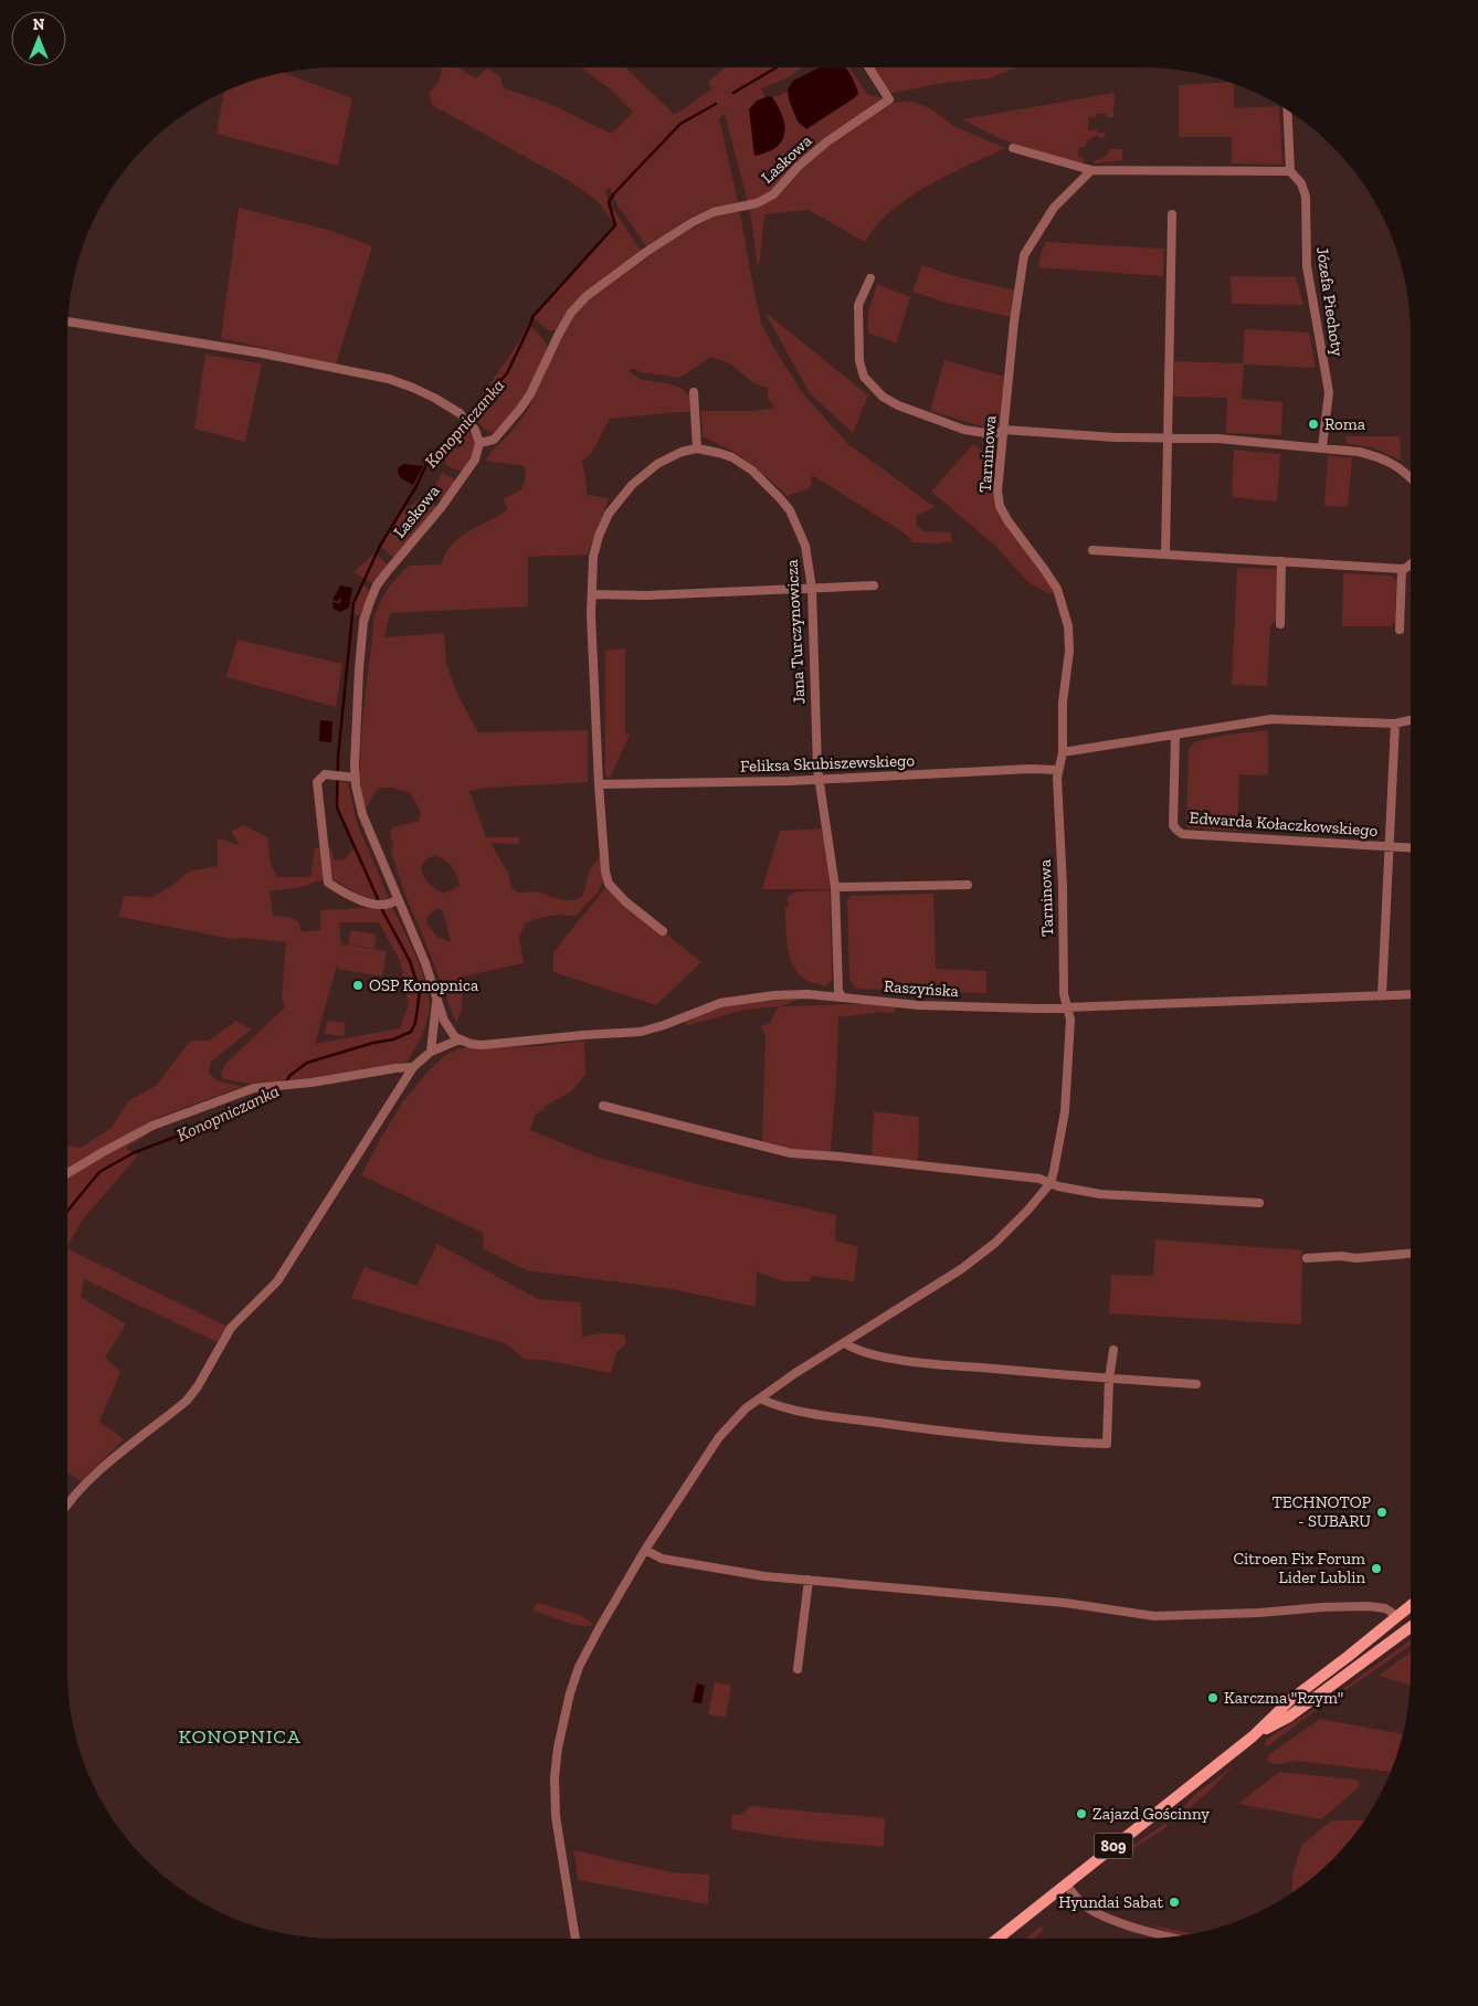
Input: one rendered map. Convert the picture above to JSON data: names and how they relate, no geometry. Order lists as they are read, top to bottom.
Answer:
{
  "streets": {
    "main road": ["809"],
    "street": [
      "Laskowa",
      "Józefa Piechoty",
      "Tarninowa",
      "Jana Turczynowicza",
      "Feliksa Skubiszewskiego",
      "Edwarda Kołaczkowskiego",
      "Raszyńska"
    ]
  },
  "crossings": [
    ["Laskowa", "Raszyńska"],
    ["Tarninowa", "Feliksa Skubiszewskiego"],
    ["Tarninowa", "Raszyńska"],
    ["Jana Turczynowicza", "Feliksa Skubiszewskiego"],
    ["Jana Turczynowicza", "Raszyńska"]
  ],
  "districts": ["KONOPNICA"],
  "water": ["Konopniczanka"],
  "places": [
    "Roma",
    "OSP Konopnica",
    "TECHNOTOP - SUBARU",
    "Citroen Fix Forum Lider Lublin",
    "Karczma \"Rzym\"",
    "Zajazd Gościnny",
    "Hyundai Sabat"
  ],
  "north": "top"
}
